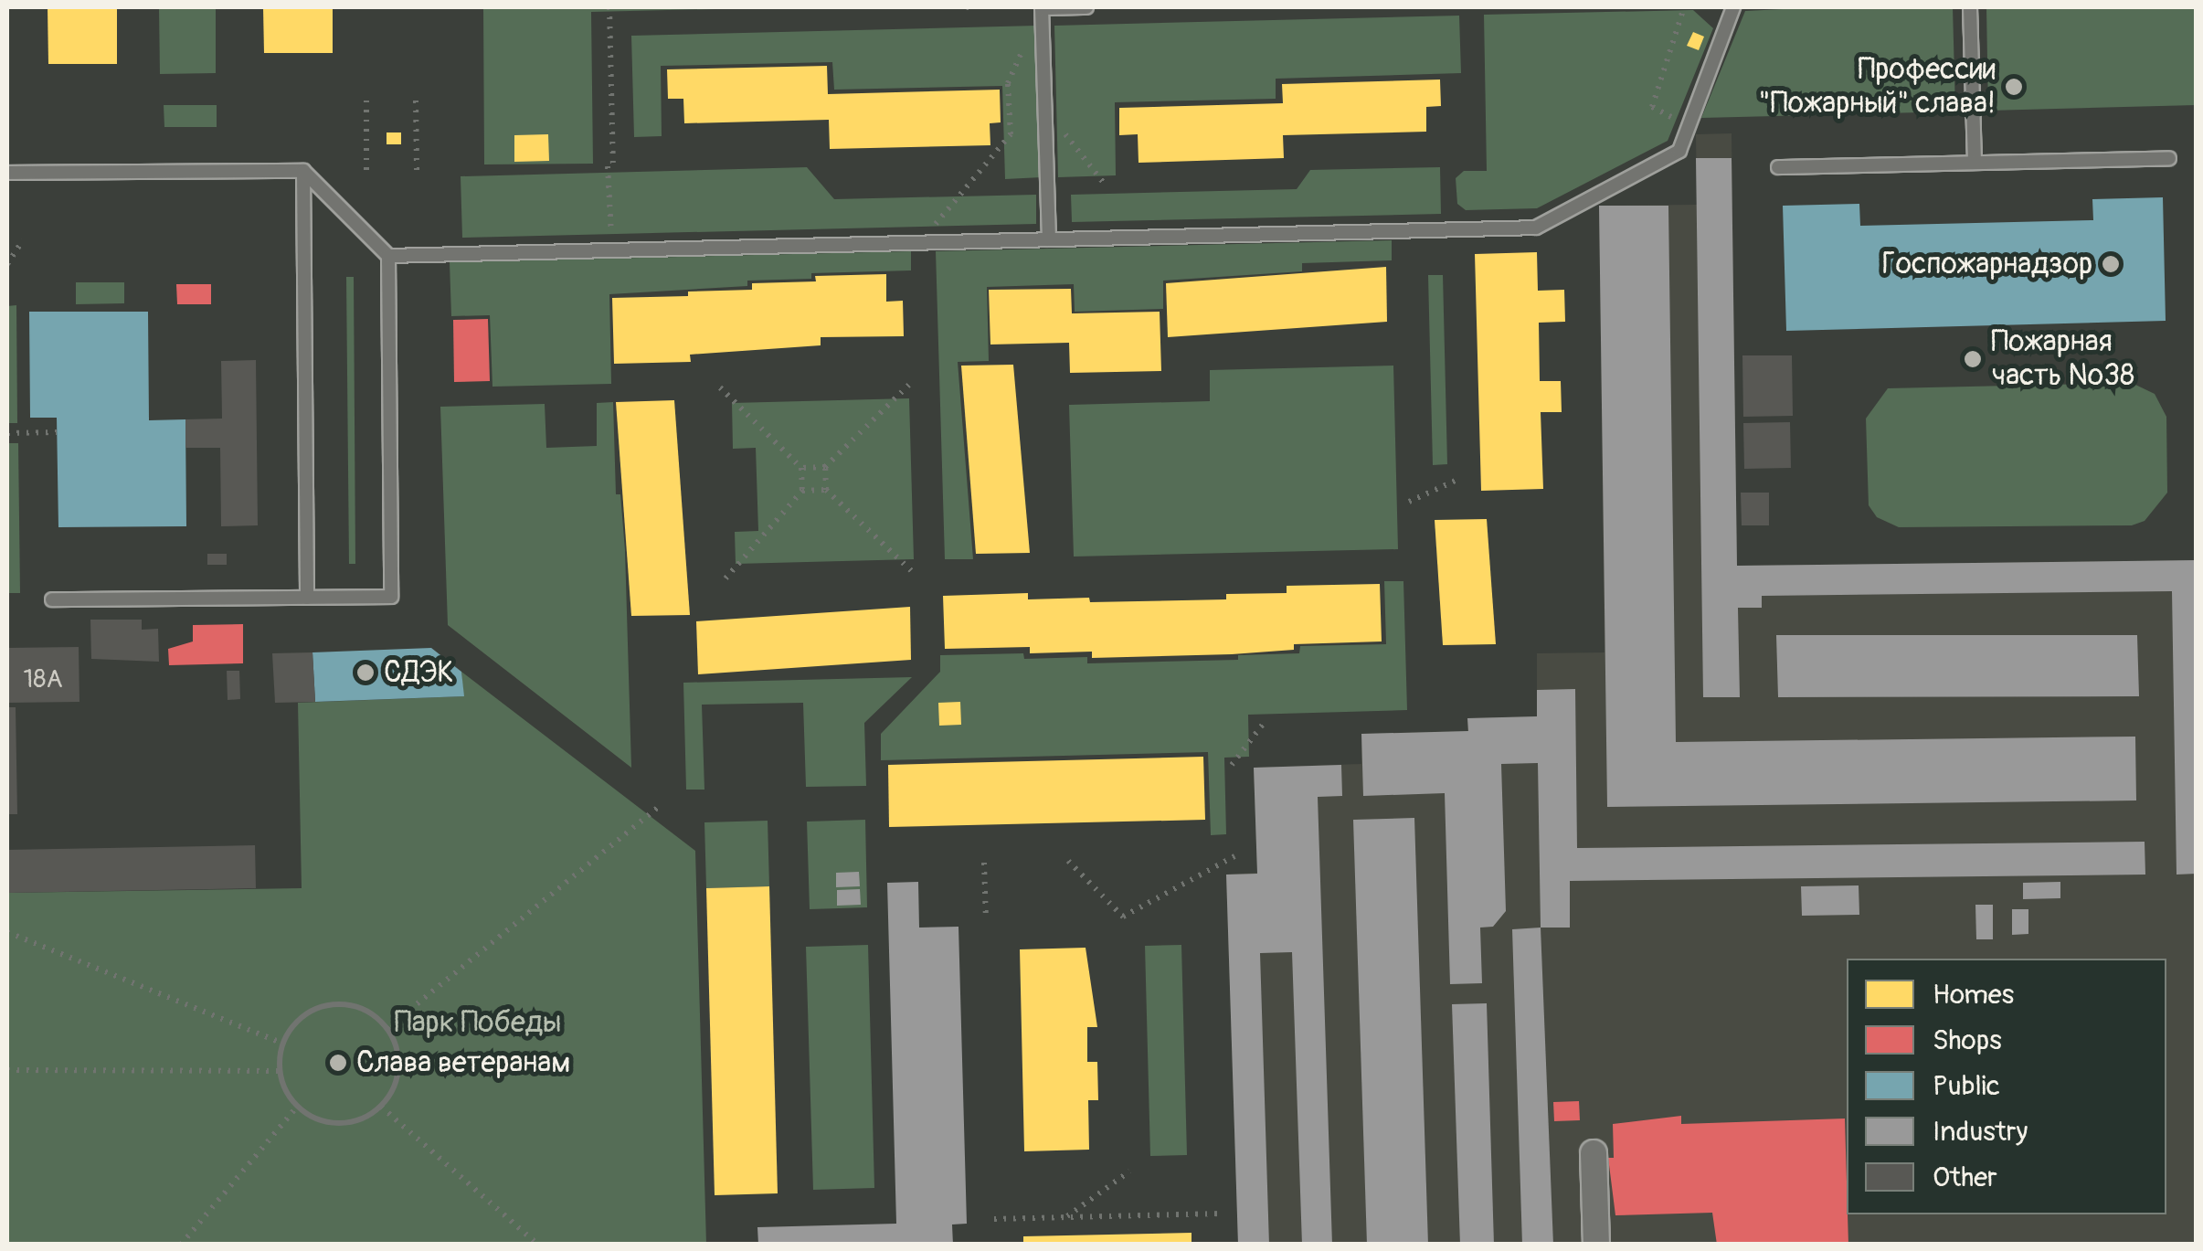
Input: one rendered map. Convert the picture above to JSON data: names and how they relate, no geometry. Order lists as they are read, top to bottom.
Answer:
{
  "parks": ["Парк Победы"],
  "places": [
    "Профессии \"Пожарный\" слава!",
    "Госпожарнадзор",
    "Пожарная часть №38",
    "СДЭК",
    "Слава ветеранам"
  ],
  "house_numbers": ["18А"],
  "legend": [
    "Homes",
    "Shops",
    "Public",
    "Industry",
    "Other"
  ]
}
